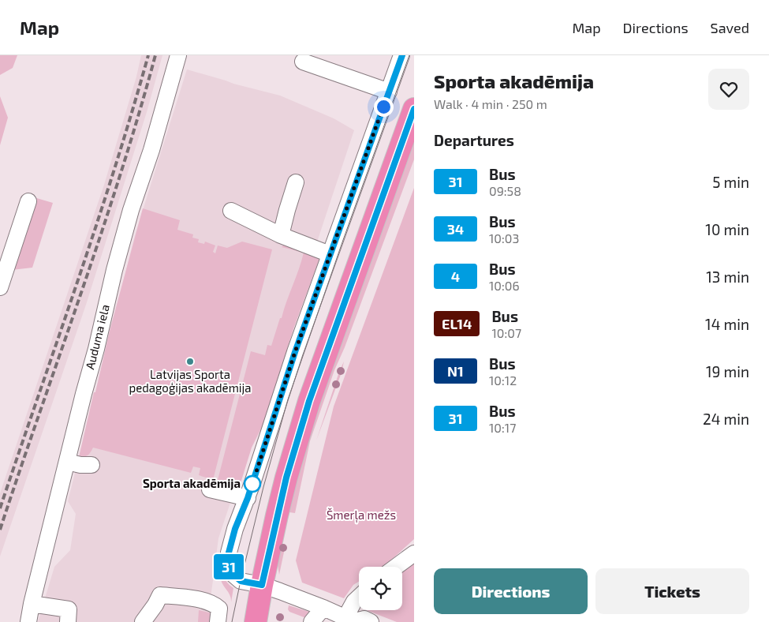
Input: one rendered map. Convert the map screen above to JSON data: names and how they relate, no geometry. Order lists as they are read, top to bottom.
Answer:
{
  "streets": {
    "street": ["Auduma iela"]
  },
  "parks": ["Šmerļa mežs"],
  "places": ["Latvijas Sporta pedagoģijas akadēmija", "Sporta akadēmija"],
  "lines": ["bus line 31"],
  "page": {
    "header": "Map",
    "nav": ["Map", "Directions", "Saved"],
    "on_map": "31",
    "heading": [
      ["Sporta akadēmija", "Walk · 4 min · 250 m"],
      "Departures"
    ],
    "list": [
      {
        "mark": "31",
        "name": "Bus",
        "note": "09:58",
        "value": "5 min"
      },
      {
        "mark": "34",
        "name": "Bus",
        "note": "10:03",
        "value": "10 min"
      },
      {
        "mark": "4",
        "name": "Bus",
        "note": "10:06",
        "value": "13 min"
      },
      {
        "mark": "EL14",
        "name": "Bus",
        "note": "10:07",
        "value": "14 min"
      },
      {
        "mark": "N1",
        "name": "Bus",
        "note": "10:12",
        "value": "19 min"
      },
      {
        "mark": "31",
        "name": "Bus",
        "note": "10:17",
        "value": "24 min"
      }
    ],
    "buttons": ["Directions", "Tickets"]
  }
}
